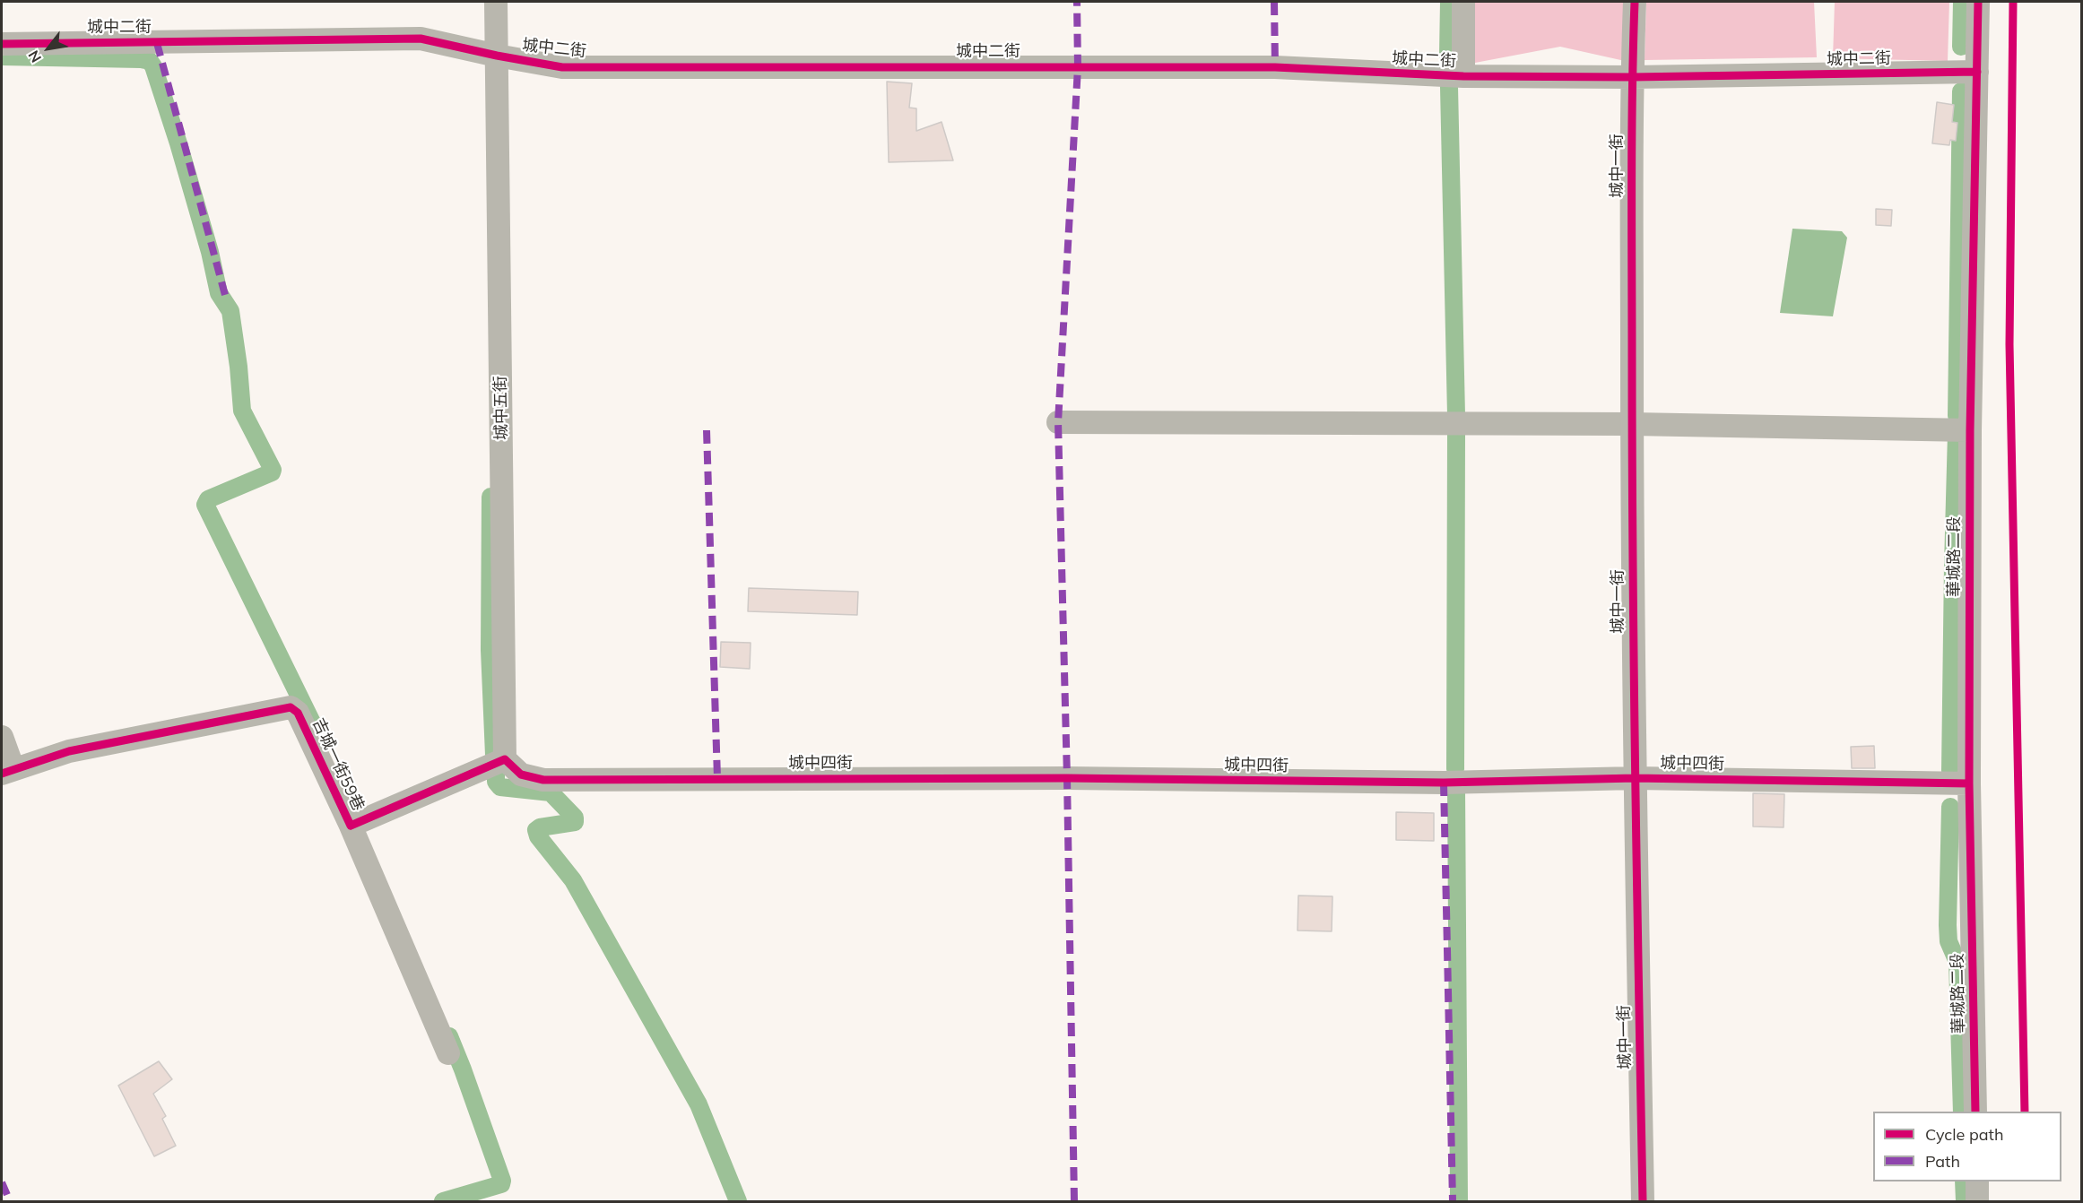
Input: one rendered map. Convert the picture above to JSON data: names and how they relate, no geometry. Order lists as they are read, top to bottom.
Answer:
{
  "streets": {
    "street": [
      "城中二街",
      "城中一街",
      "城中五街",
      "華城路二段",
      "城中四街",
      "吉城一街59巷"
    ]
  },
  "crossings": [
    ["城中二街", "城中一街"],
    ["城中二街", "城中五街"],
    ["城中二街", "華城路二段"],
    ["城中一街", "城中四街"],
    ["城中五街", "城中四街"],
    ["城中五街", "吉城一街59巷"],
    ["華城路二段", "城中四街"],
    ["城中四街", "吉城一街59巷"]
  ],
  "legend": ["Cycle path", "Path"],
  "north": "bottom left"
}
